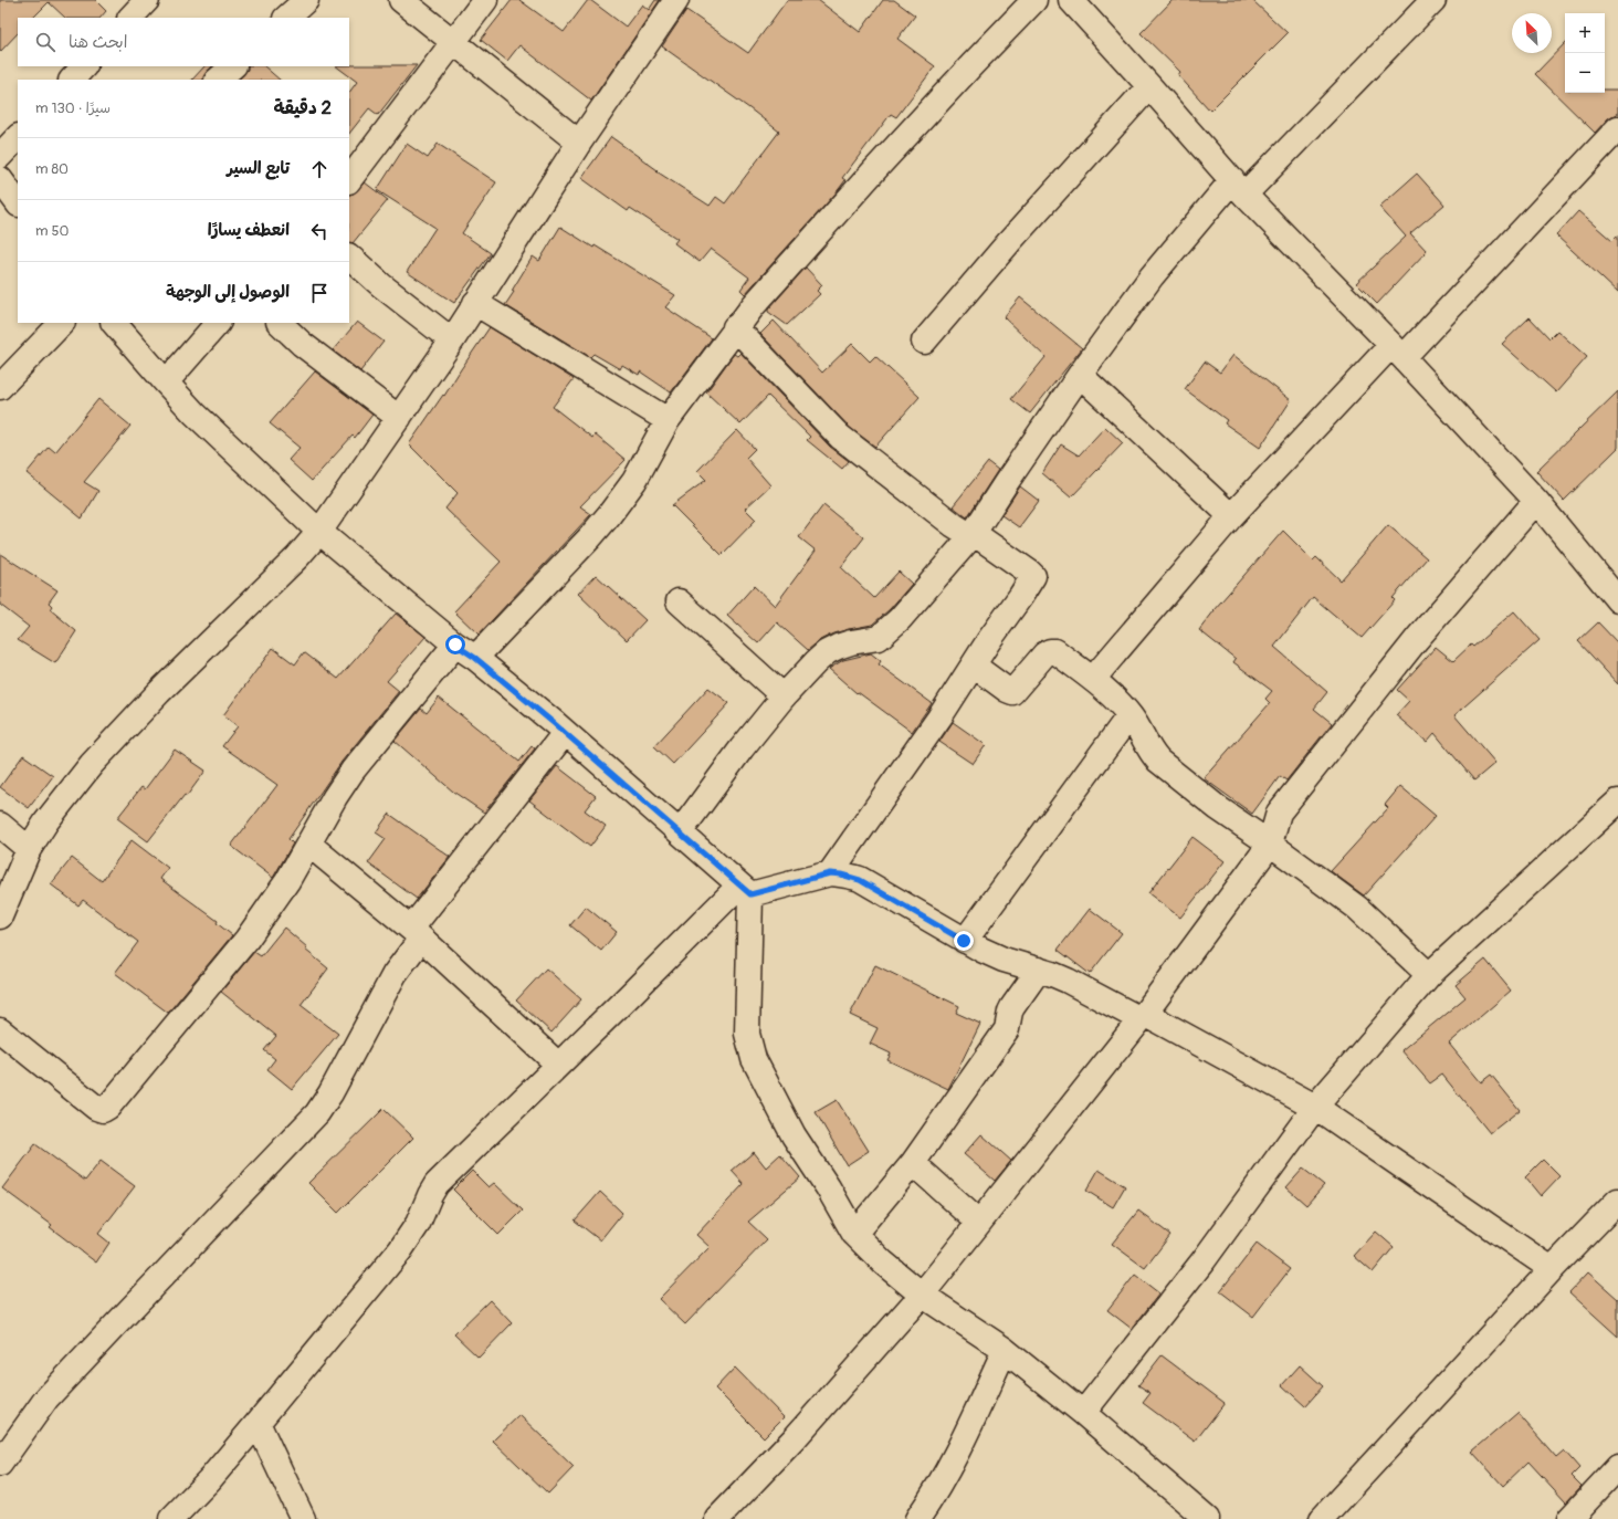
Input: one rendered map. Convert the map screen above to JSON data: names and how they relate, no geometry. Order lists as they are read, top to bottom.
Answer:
{
  "north": "top left",
  "page": {
    "map_buttons": ["+", "−"],
    "search": "ابحث هنا",
    "heading": ["2 دقيقة", "سيرًا · 130 m"],
    "list": [
      ["تابع السير", "80 m"],
      ["انعطف يسارًا", "50 m"],
      "الوصول إلى الوجهة"
    ]
  }
}
